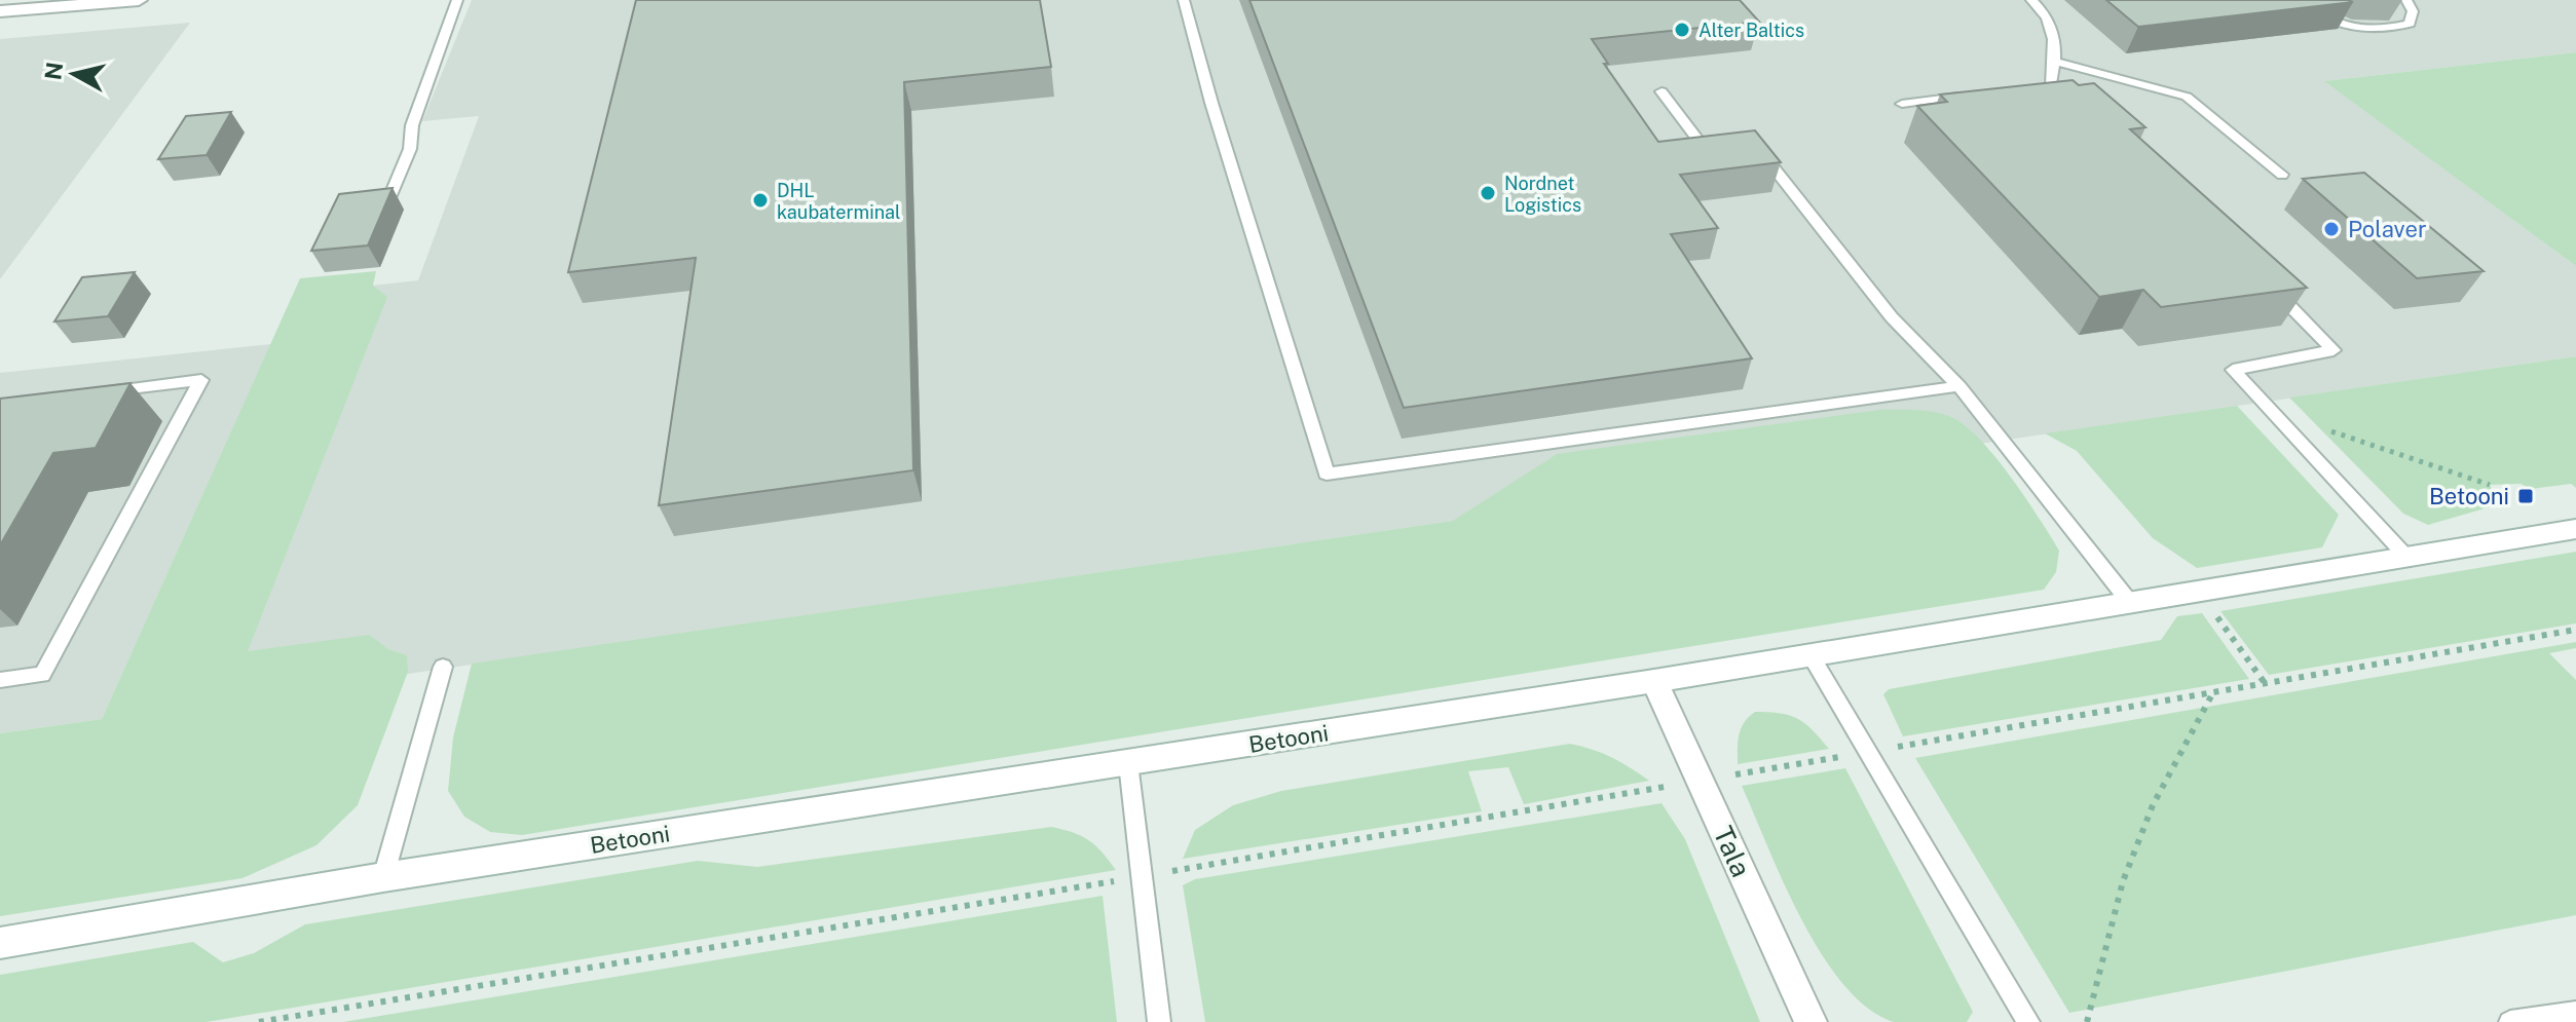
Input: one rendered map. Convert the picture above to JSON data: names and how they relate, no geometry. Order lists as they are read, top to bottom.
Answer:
{
  "streets": {
    "street": ["Betooni", "Tala"]
  },
  "crossings": [
    ["Betooni", "Tala"]
  ],
  "places": {
    "other": [
      "Alter Baltics",
      "Nordnet Logistics",
      "DHL kaubaterminal",
      "Polaver"
    ],
    "transit": ["Betooni"]
  },
  "north": "left"
}
